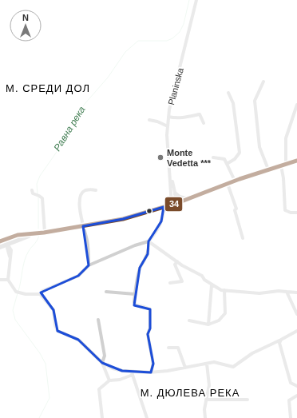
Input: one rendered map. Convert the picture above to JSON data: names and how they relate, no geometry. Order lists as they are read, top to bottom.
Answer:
{
  "streets": {
    "street": ["Planinska"]
  },
  "districts": ["М. СРЕДИ ДОЛ", "М. ДЮЛЕВА РЕКА"],
  "water": ["Равна река"],
  "places": ["Monte Vedetta ***"],
  "lines": ["transit line 34"],
  "north": "top"
}
